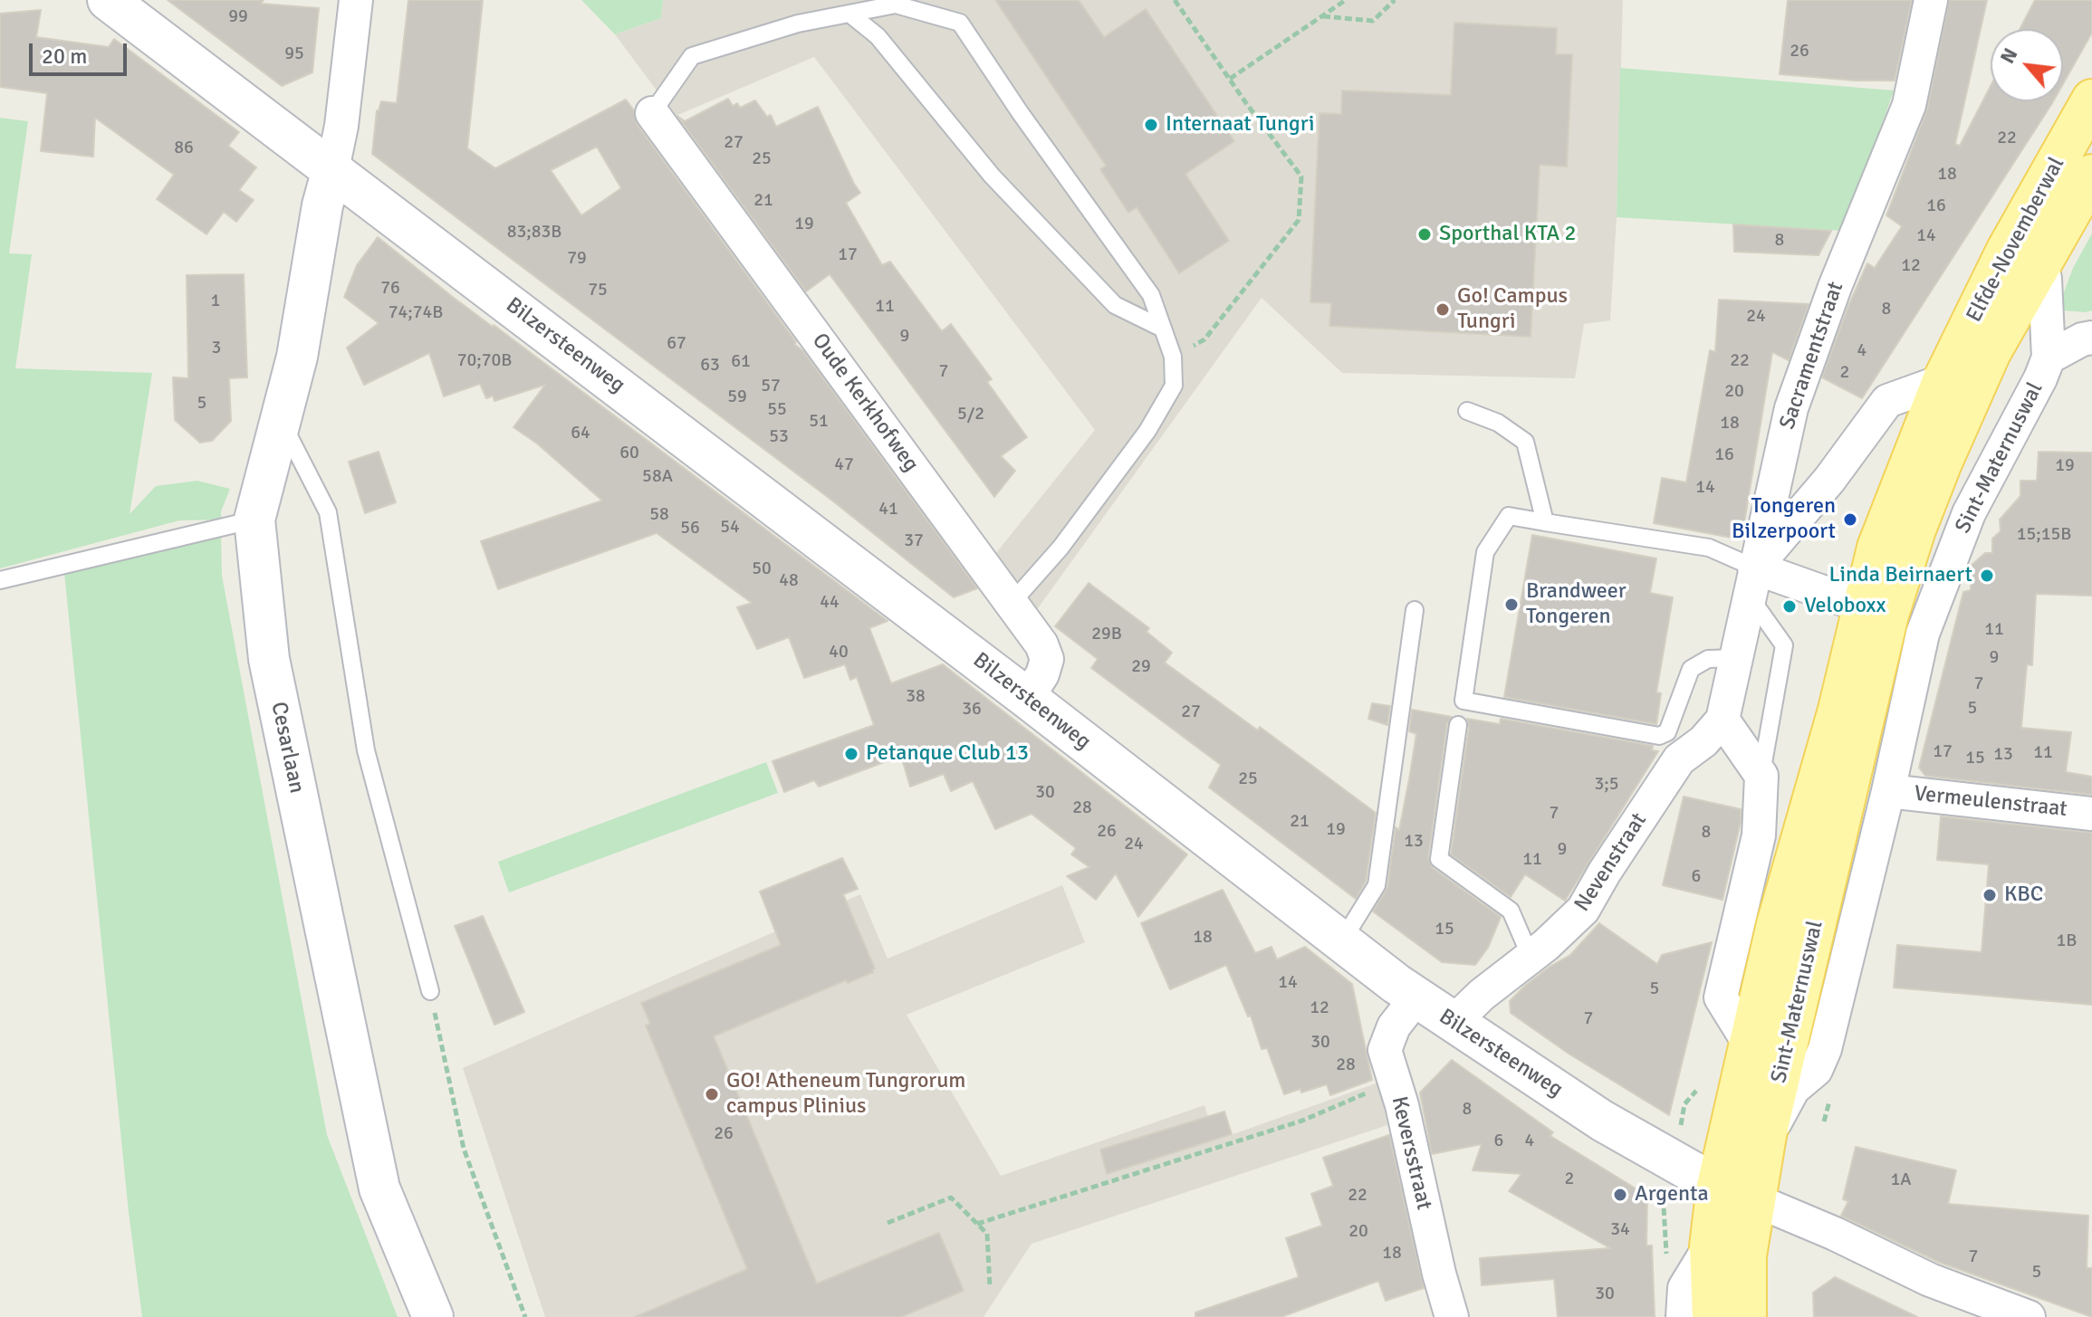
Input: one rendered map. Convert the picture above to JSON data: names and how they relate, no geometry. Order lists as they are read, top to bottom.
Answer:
{
  "streets": {
    "main road": [
      "Elfde-Novemberwal",
      "Bilzersteenweg",
      "Sint-Maternuswal",
      "Cesarlaan"
    ],
    "street": [
      "Sacramentstraat",
      "Oude Kerkhofweg",
      "Vermeulenstraat",
      "Nevenstraat",
      "Keversstraat"
    ]
  },
  "crossings": [
    ["Elfde-Novemberwal", "Sint-Maternuswal"],
    ["Bilzersteenweg", "Oude Kerkhofweg"],
    ["Bilzersteenweg", "Sint-Maternuswal"],
    ["Bilzersteenweg", "Cesarlaan"],
    ["Bilzersteenweg", "Nevenstraat"],
    ["Bilzersteenweg", "Keversstraat"],
    ["Sacramentstraat", "Nevenstraat"],
    ["Sint-Maternuswal", "Vermeulenstraat"]
  ],
  "places": [
    "Internaat Tungri",
    "Sporthal KTA 2",
    "Go! Campus Tungri",
    "Tongeren Bilzerpoort",
    "Linda Beirnaert",
    "Brandweer Tongeren",
    "Veloboxx",
    "Petanque Club 13",
    "KBC",
    "GO! Atheneum Tungrorum campus Plinius",
    "Argenta"
  ],
  "house_numbers": [
    "99",
    "26",
    "95",
    "22",
    "27",
    "86",
    "25",
    "18",
    "21",
    "16",
    "19",
    "83;83B",
    "14",
    "8",
    "17",
    "79",
    "12",
    "76",
    "75",
    "1",
    "11",
    "8",
    "74;74B",
    "24",
    "9",
    "67",
    "3",
    "4",
    "70;70B",
    "22",
    "61",
    "63",
    "7",
    "2",
    "57",
    "20",
    "59",
    "5",
    "55",
    "5/2",
    "51",
    "18",
    "64",
    "53",
    "60",
    "16",
    "47",
    "19",
    "58A",
    "14",
    "41",
    "58",
    "54",
    "56",
    "15;15B",
    "37",
    "50",
    "48",
    "44",
    "11",
    "29B",
    "40",
    "9",
    "29",
    "7",
    "38",
    "5",
    "36",
    "27",
    "17",
    "11",
    "13",
    "15",
    "25",
    "3;5",
    "30",
    "28",
    "7",
    "21",
    "19",
    "26",
    "8",
    "13",
    "24",
    "9",
    "11",
    "6",
    "15",
    "18",
    "1B",
    "14",
    "5",
    "12",
    "7",
    "30",
    "28",
    "8",
    "26",
    "6",
    "4",
    "2",
    "1A",
    "22",
    "34",
    "20",
    "18",
    "7",
    "5",
    "30"
  ],
  "scale_bar": "20 m",
  "north": "top left"
}
